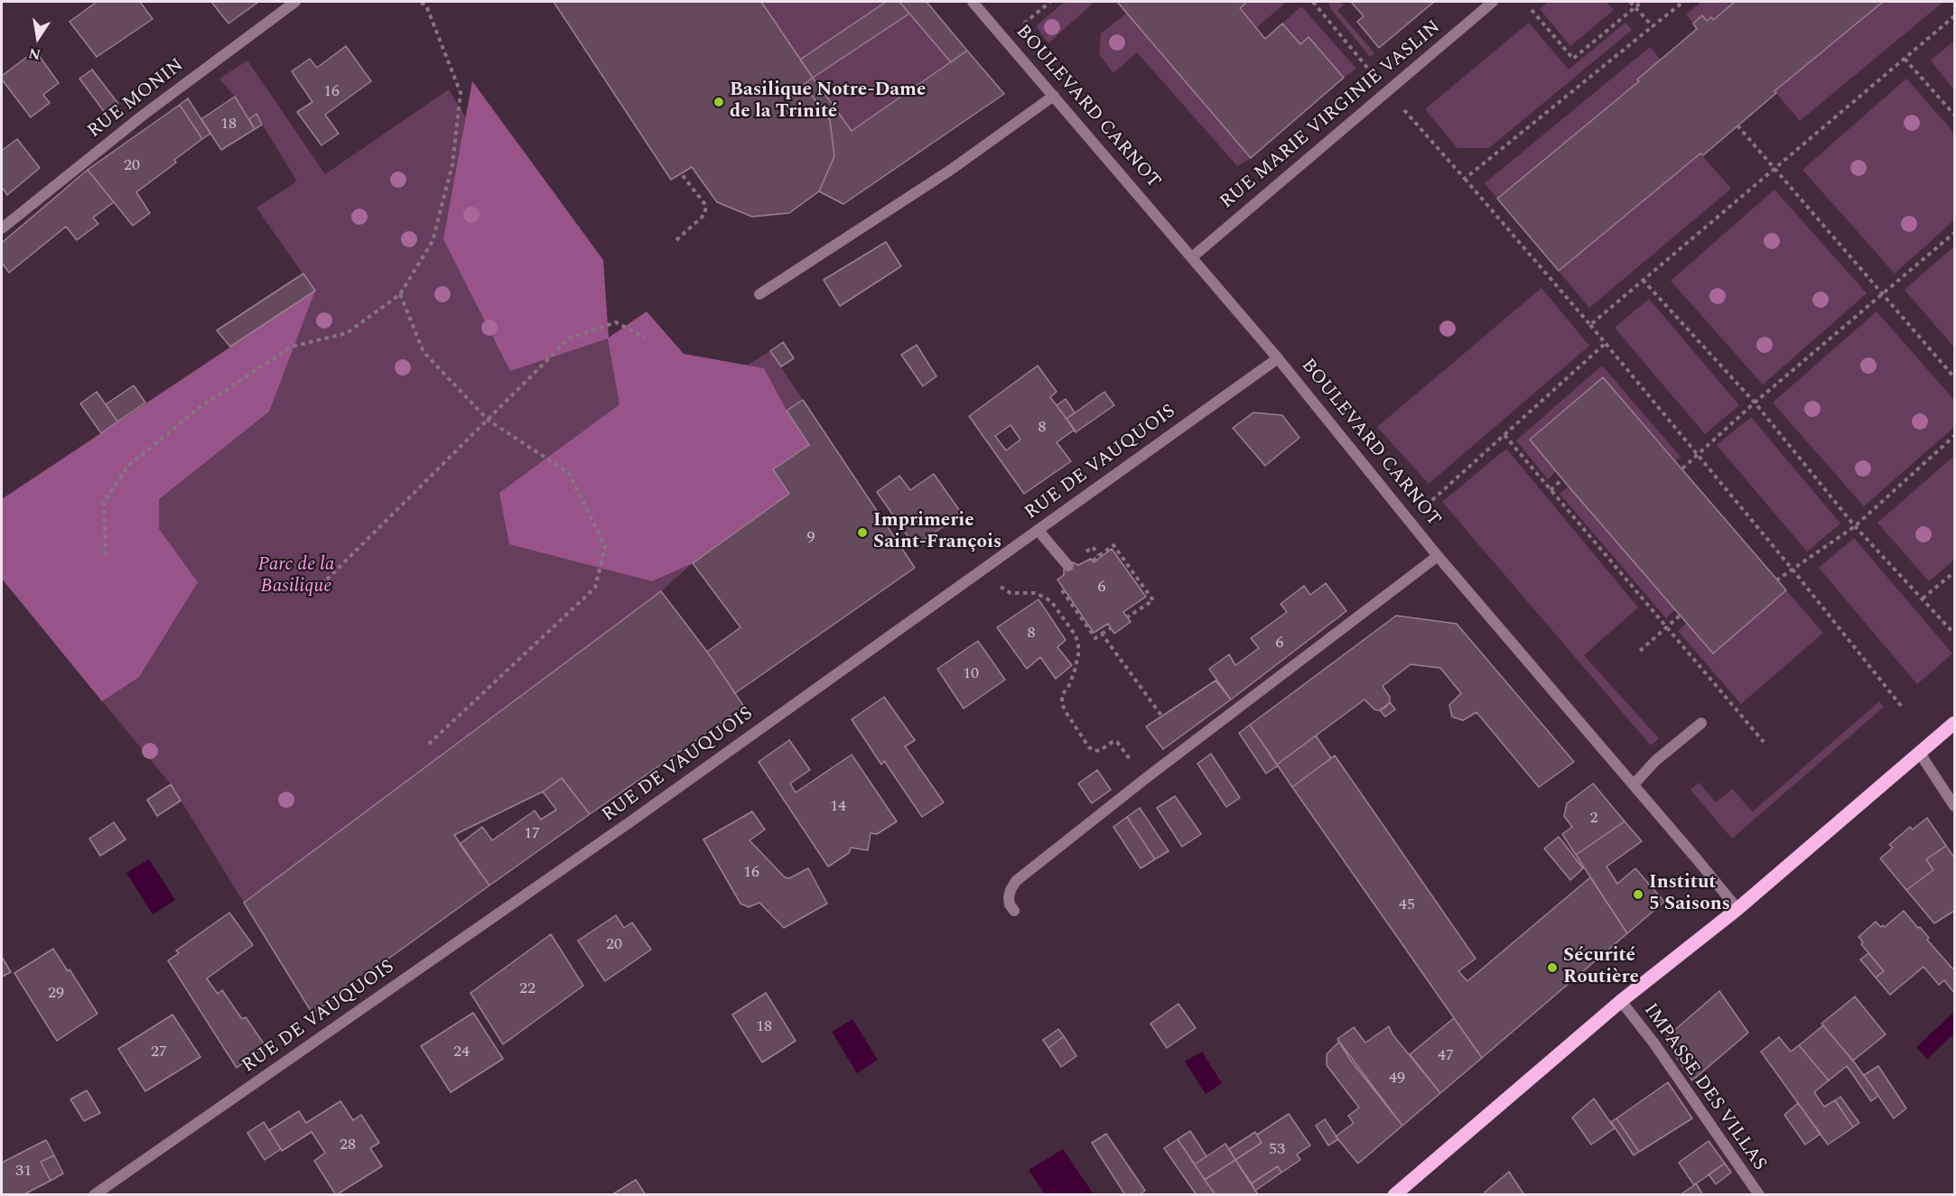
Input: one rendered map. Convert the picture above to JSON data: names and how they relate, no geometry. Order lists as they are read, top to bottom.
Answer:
{
  "streets": {
    "street": [
      "RUE MONIN",
      "BOULEVARD CARNOT",
      "RUE MARIE VIRGINIE VASLIN",
      "RUE DE VAUQUOIS",
      "IMPASSE DES VILLAS"
    ]
  },
  "crossings": [
    ["BOULEVARD CARNOT", "RUE MARIE VIRGINIE VASLIN"],
    ["BOULEVARD CARNOT", "RUE DE VAUQUOIS"]
  ],
  "parks": ["Parc de la Basilique"],
  "places": [
    "Basilique Notre-Dame de la Trinité",
    "Imprimerie Saint-François",
    "Institut 5 Saisons",
    "Sécurité Routière"
  ],
  "house_numbers": [
    "16",
    "18",
    "20",
    "8",
    "9",
    "6",
    "8",
    "6",
    "10",
    "14",
    "2",
    "17",
    "16",
    "45",
    "20",
    "22",
    "29",
    "18",
    "27",
    "24",
    "47",
    "49",
    "28",
    "53",
    "31"
  ],
  "north": "bottom"
}
